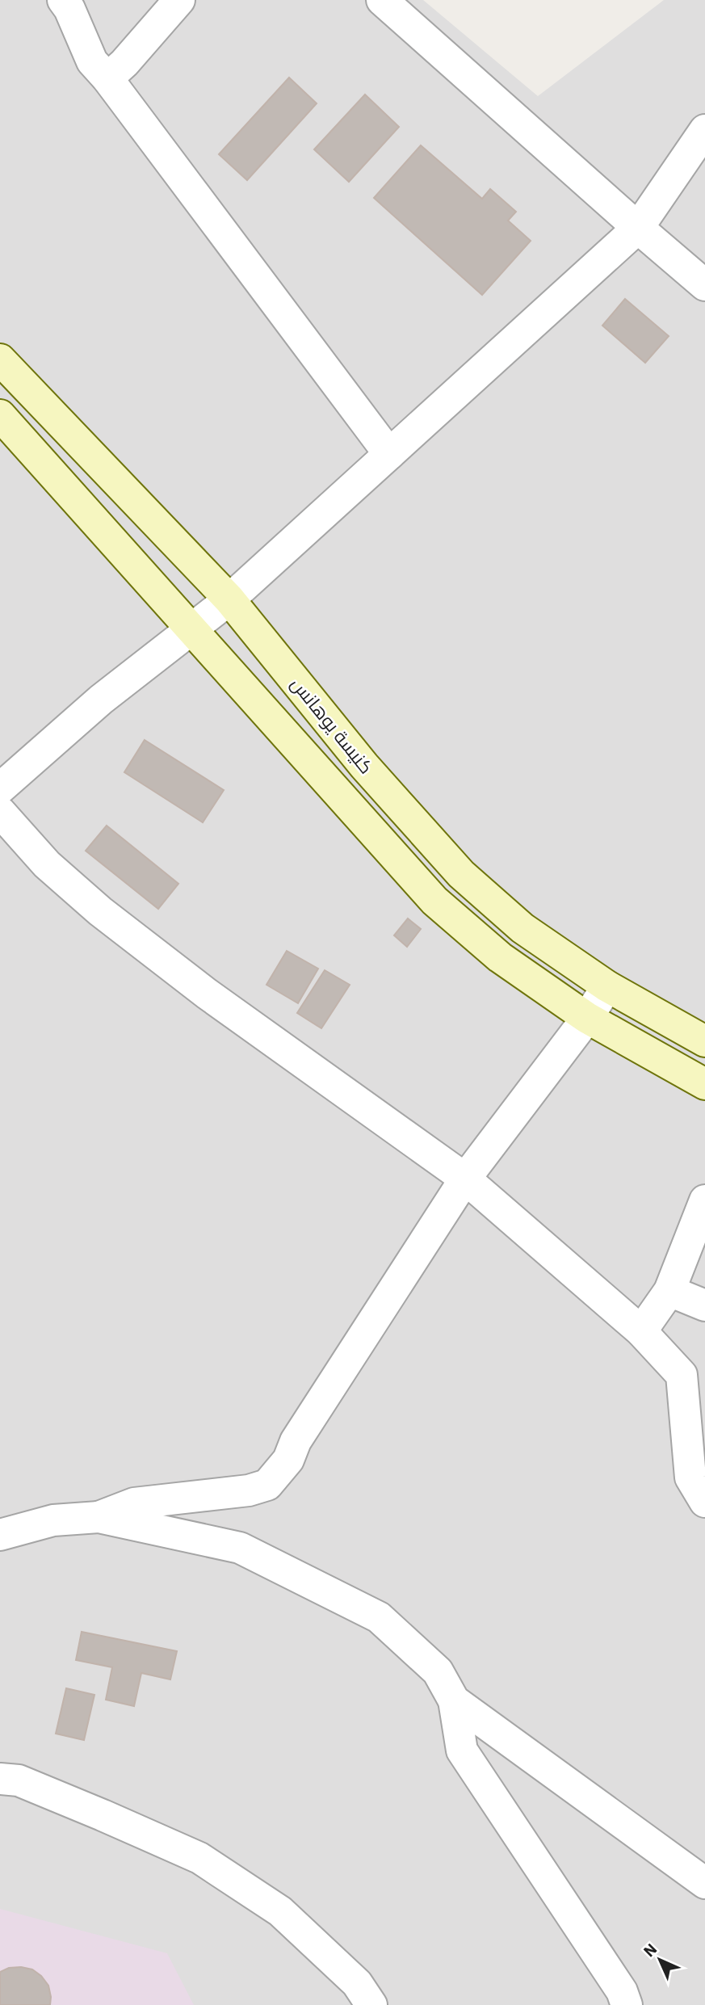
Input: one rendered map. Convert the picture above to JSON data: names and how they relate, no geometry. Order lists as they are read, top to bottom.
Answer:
{
  "streets": {
    "street": ["كنيسة يوهانس"]
  },
  "north": "top left"
}
